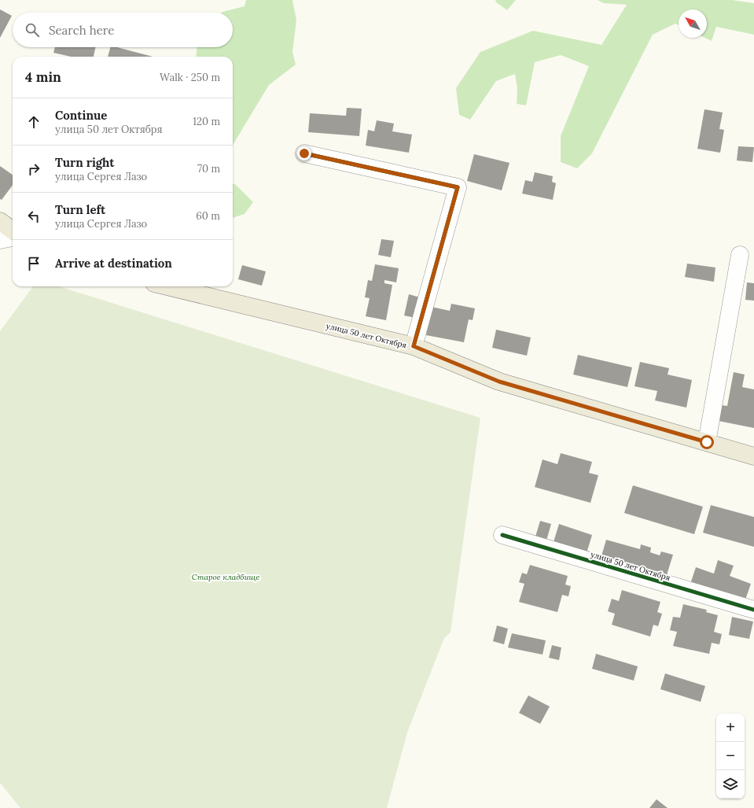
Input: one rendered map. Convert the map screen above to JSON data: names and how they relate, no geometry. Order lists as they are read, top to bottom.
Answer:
{
  "streets": {
    "main road": ["улица 50 лет Октября"]
  },
  "parks": ["Старое кладбище"],
  "north": "top left",
  "page": {
    "search": "Search here",
    "heading": ["4 min", "Walk · 250 m"],
    "list": [
      ["Continue", "улица 50 лет Октября", "120 m"],
      ["Turn right", "улица Сергея Лазо", "70 m"],
      ["Turn left", "улица Сергея Лазо", "60 m"],
      "Arrive at destination"
    ],
    "map_buttons": ["+", "−"]
  }
}
